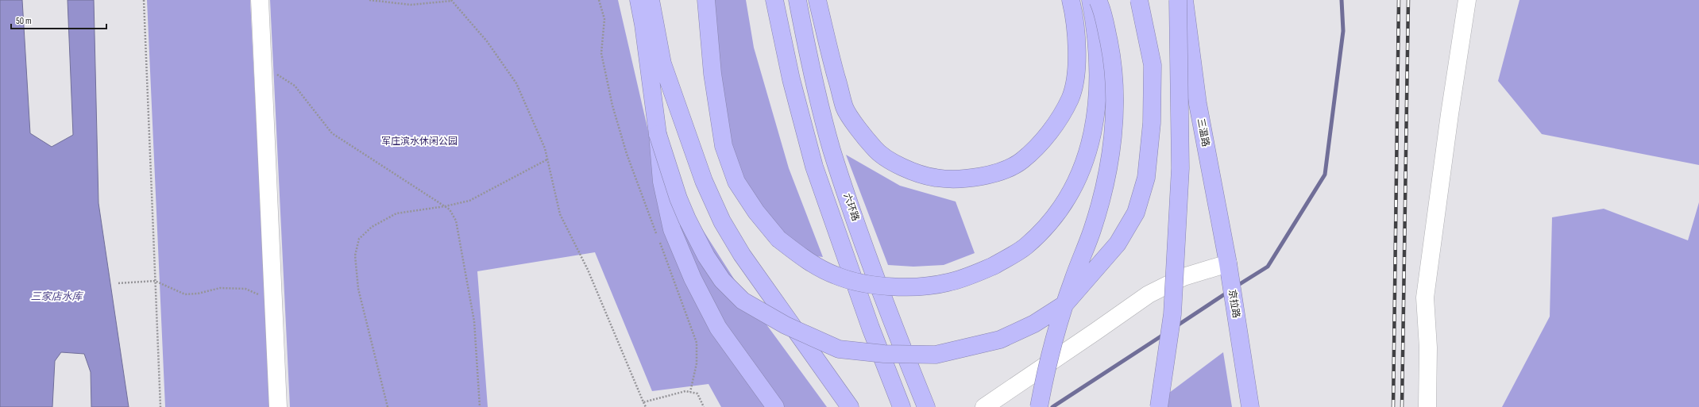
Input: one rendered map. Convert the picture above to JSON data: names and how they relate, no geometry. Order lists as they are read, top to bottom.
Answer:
{
  "streets": {
    "highway": ["三温路", "六环路", "京拉路"]
  },
  "crossings": [
    ["三温路", "京拉路"]
  ],
  "water": ["三家店水库"],
  "parks": ["军庄滨水休闲公园"],
  "scale_bar": "50 m"
}
